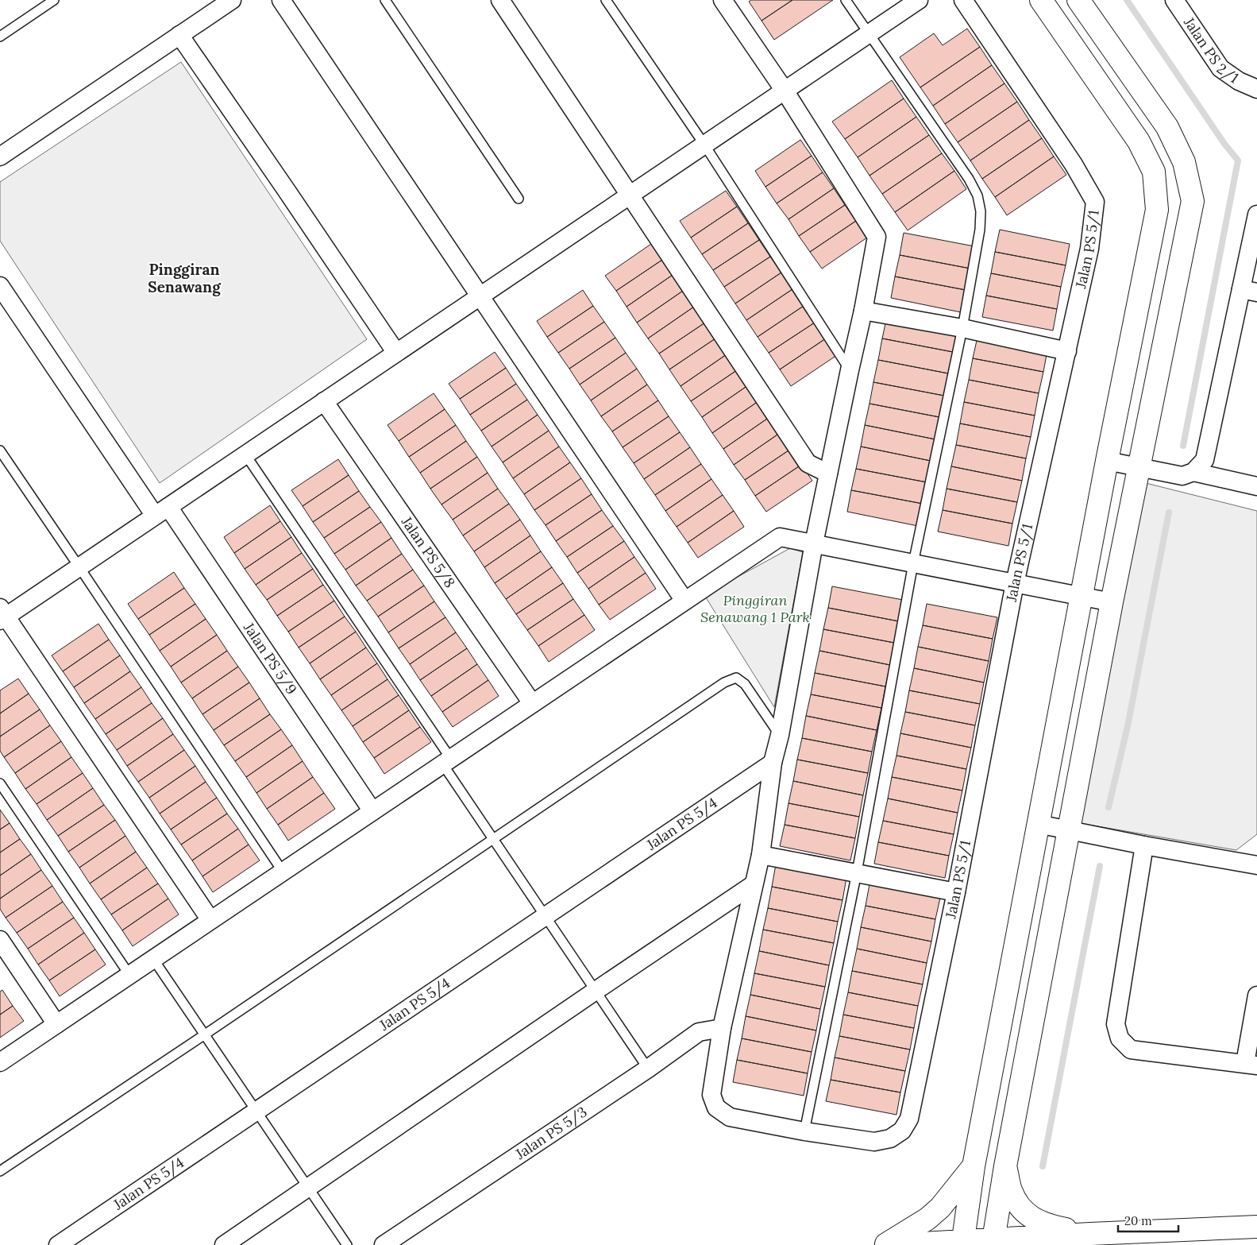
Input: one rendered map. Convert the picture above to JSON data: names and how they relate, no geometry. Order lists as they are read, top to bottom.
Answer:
{
  "streets": {
    "street": [
      "Jalan PS 2/1",
      "Jalan PS 5/1",
      "Jalan PS 5/8",
      "Jalan PS 5/9",
      "Jalan PS 5/4",
      "Jalan PS 5/3"
    ]
  },
  "districts": ["Pinggiran Senawang"],
  "parks": ["Pinggiran Senawang 1 Park"],
  "scale_bar": "20 m"
}
